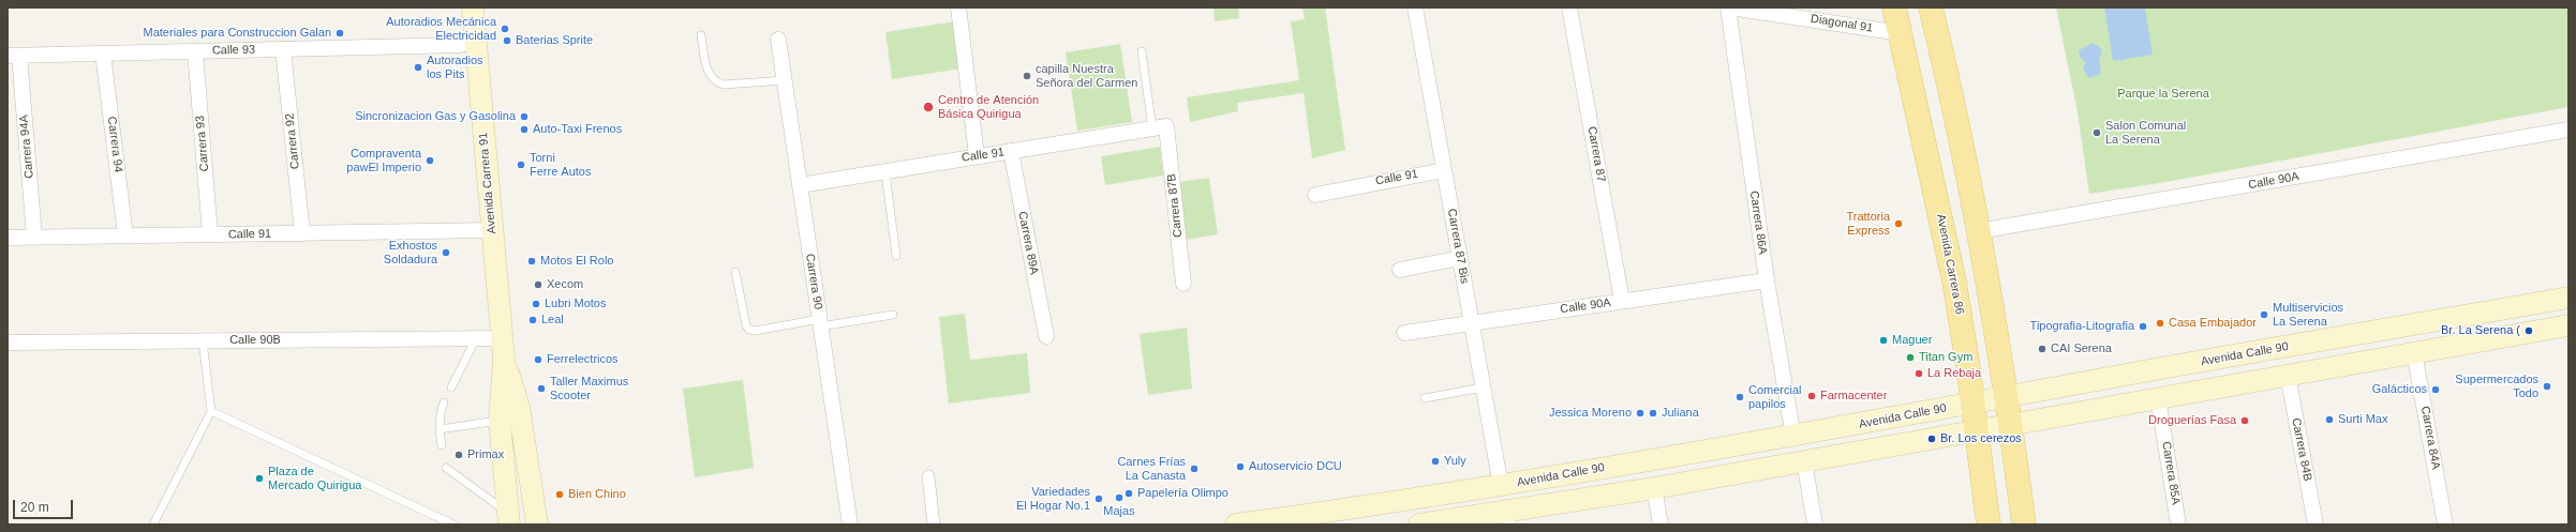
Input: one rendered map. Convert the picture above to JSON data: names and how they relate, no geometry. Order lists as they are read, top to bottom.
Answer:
{
  "streets": {
    "main road": ["Avenida Carrera 91", "Avenida Carrera 86", "Avenida Calle 90"],
    "street": [
      "Diagonal 91",
      "Calle 93",
      "Carrera 92",
      "Carrera 93",
      "Carrera 94",
      "Carrera 94A",
      "Carrera 87",
      "Calle 91",
      "Calle 90A",
      "Carrera 87B",
      "Carrera 86A",
      "Carrera 89A",
      "Carrera 87 Bis",
      "Carrera 90",
      "Calle 90B",
      "Carrera 84A",
      "Carrera 84B",
      "Carrera 85A"
    ]
  },
  "crossings": [
    ["Diagonal 91", "Carrera 86A"],
    ["Diagonal 91", "Avenida Carrera 86"],
    ["Calle 93", "Carrera 92"],
    ["Calle 93", "Carrera 93"],
    ["Calle 93", "Carrera 94"],
    ["Calle 93", "Carrera 94A"],
    ["Carrera 92", "Calle 91"],
    ["Carrera 93", "Calle 91"],
    ["Carrera 94", "Calle 91"],
    ["Carrera 94A", "Calle 91"],
    ["Carrera 87", "Calle 90A"],
    ["Calle 91", "Avenida Carrera 91"],
    ["Calle 91", "Carrera 87B"],
    ["Calle 91", "Carrera 89A"],
    ["Calle 91", "Carrera 87 Bis"],
    ["Calle 91", "Carrera 90"],
    ["Calle 90A", "Carrera 86A"],
    ["Calle 90A", "Carrera 87 Bis"],
    ["Avenida Carrera 91", "Calle 90B"],
    ["Carrera 86A", "Avenida Calle 90"],
    ["Carrera 87 Bis", "Avenida Calle 90"],
    ["Avenida Carrera 86", "Avenida Calle 90"]
  ],
  "parks": ["Parque la Serena"],
  "places": [
    "Autoradios Mecánica Electricidad",
    "Materiales para Construccion Galan",
    "Baterias Sprite",
    "Autoradios los Pits",
    "capilla Nuestra Señora del Carmen",
    "Centro de Atención Básica Quirigua",
    "Sincronizacion Gas y Gasolina",
    "Auto-Taxi Frenos",
    "Salon Comunal La Serena",
    "Compraventa pawEl Imperio",
    "Torni Ferre Autos",
    "Trattoria Express",
    "Exhostos Soldadura",
    "Motos El Rolo",
    "Xecom",
    "Lubri Motos",
    "Multiservicios La Serena",
    "Leal",
    "Casa Embajador",
    "Tipografia-Litografia",
    "Br. La Serena (",
    "Maguer",
    "CAI Serena",
    "Titan Gym",
    "Ferrelectricos",
    "La Rebaja",
    "Supermercados Todo",
    "Taller Maximus Scooter",
    "Galácticos",
    "Farmacenter",
    "Comercial papilos",
    "Jessica Moreno",
    "Juliana",
    "Surti Max",
    "Droguerías Fasa",
    "Br. Los cerezos",
    "Primax",
    "Yuly",
    "Autoservicio DCU",
    "Carnes Frías La Canasta",
    "Plaza de Mercado Quirigua",
    "Papelería Olimpo",
    "Bien Chino",
    "Majas",
    "Variedades El Hogar No.1"
  ],
  "scale_bar": "20 m"
}
